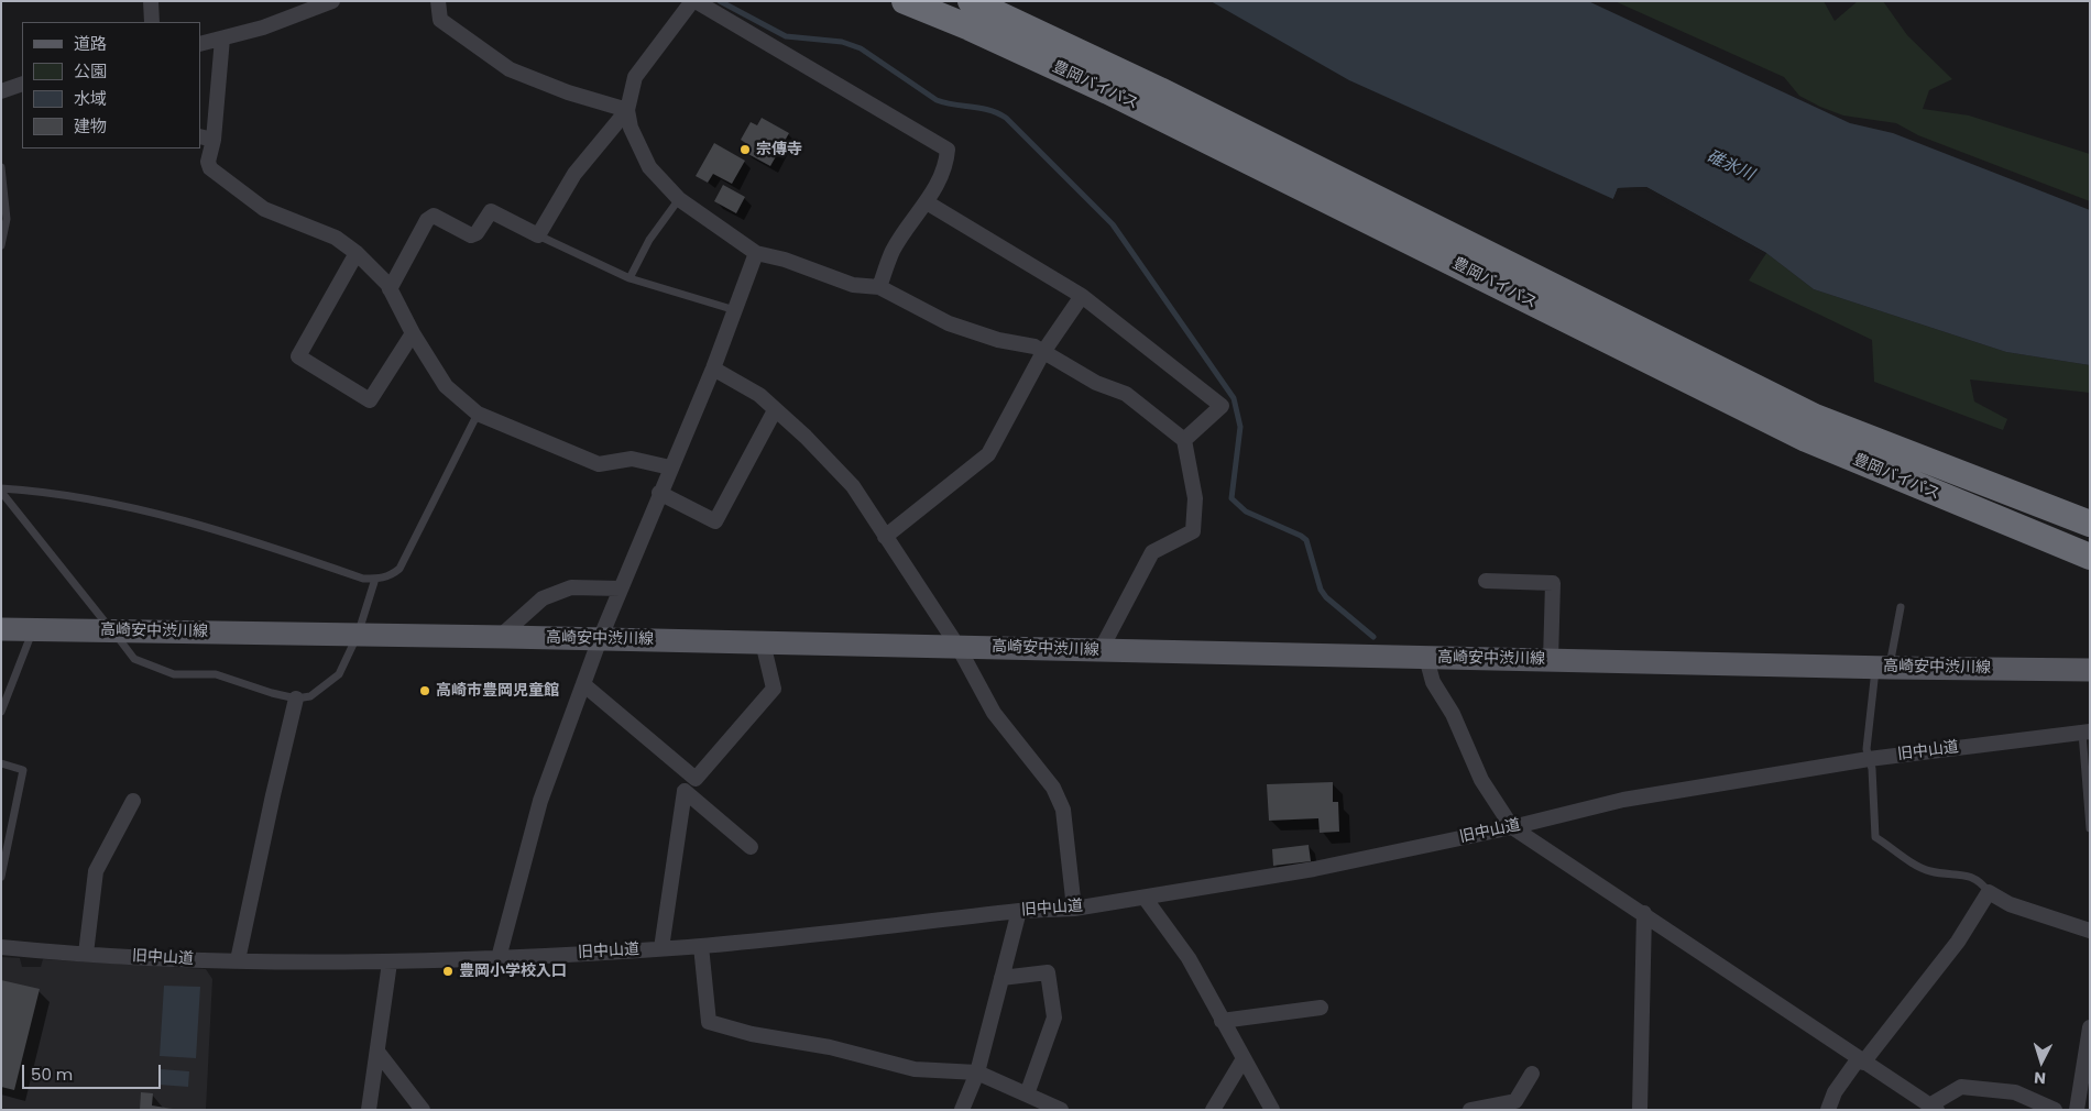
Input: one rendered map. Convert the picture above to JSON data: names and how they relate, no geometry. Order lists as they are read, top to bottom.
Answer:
{
  "streets": {
    "highway": ["豊岡バイパス"],
    "main road": ["高崎安中渋川線"],
    "street": ["旧中山道"]
  },
  "water": ["碓氷川"],
  "places": ["宗傳寺", "高崎市豊岡児童館", "豊岡小学校入口"],
  "legend": [
    "道路",
    "公園",
    "水域",
    "建物"
  ],
  "scale_bar": "50 m",
  "north": "bottom"
}
